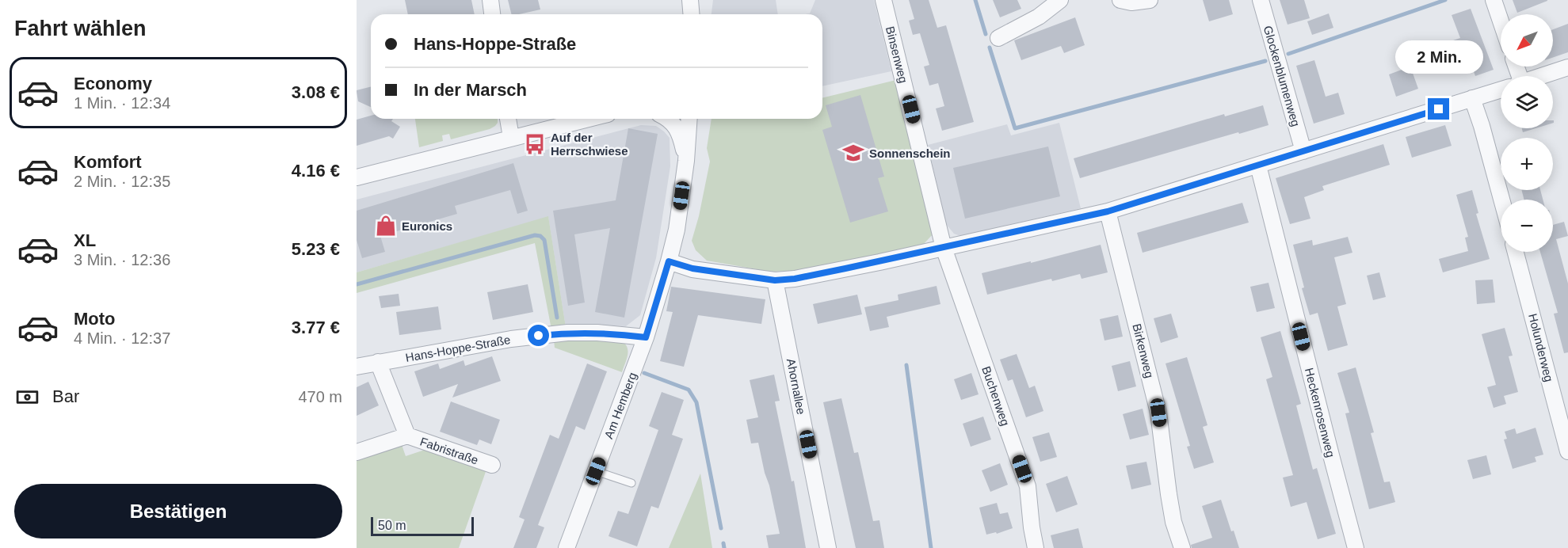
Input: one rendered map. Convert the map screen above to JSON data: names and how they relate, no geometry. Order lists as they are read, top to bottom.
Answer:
{
  "streets": {
    "street": [
      "Binsenweg",
      "Glockenblumenweg",
      "Holunderweg",
      "Hans-Hoppe-Straße",
      "Birkenweg",
      "Ahornallee",
      "Buchenweg",
      "Am Hemberg",
      "Heckenrosenweg",
      "Fabristraße"
    ]
  },
  "crossings": [
    ["Binsenweg", "Buchenweg"],
    ["Hans-Hoppe-Straße", "Am Hemberg"],
    ["Hans-Hoppe-Straße", "Fabristraße"]
  ],
  "places": {
    "bus stop": ["Auf der Herrschwiese"],
    "school or university": ["Sonnenschein"],
    "shop": ["Euronics"]
  },
  "scale_bar": "50 m",
  "north": "bottom left",
  "page": {
    "heading": "Fahrt wählen",
    "map_buttons": ["+", "−"],
    "banner": ["Hans-Hoppe-Straße", "In der Marsch"],
    "bubble": "2 Min.",
    "list": [
      {
        "name": "Economy",
        "note": "1 Min. · 12:34",
        "value": "3.08 €"
      },
      {
        "name": "Komfort",
        "note": "2 Min. · 12:35",
        "value": "4.16 €"
      },
      {
        "name": "XL",
        "note": "3 Min. · 12:36",
        "value": "5.23 €"
      },
      {
        "name": "Moto",
        "note": "4 Min. · 12:37",
        "value": "3.77 €"
      }
    ],
    "pay": ["Bar", "470 m"],
    "buttons": "Bestätigen",
    "scale": "50 m"
  }
}
